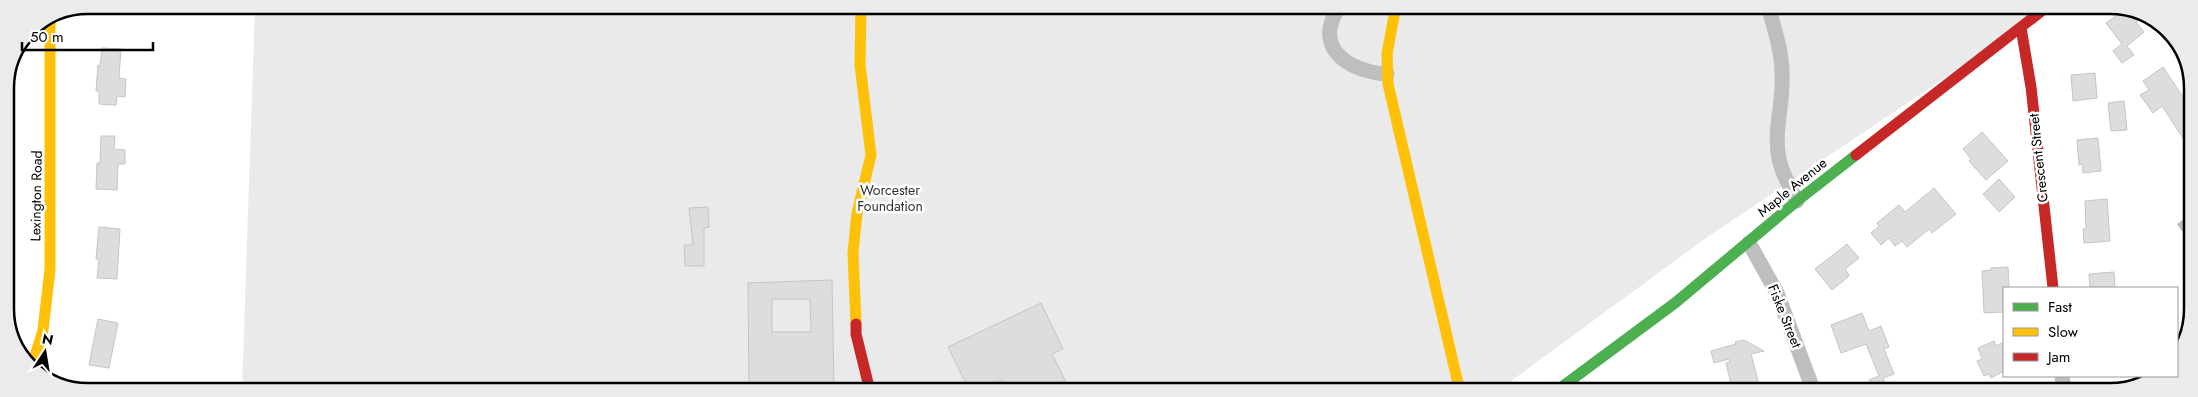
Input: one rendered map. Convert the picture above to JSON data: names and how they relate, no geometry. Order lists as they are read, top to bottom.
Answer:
{
  "streets": {
    "street": [
      "Crescent Street",
      "Maple Avenue",
      "Lexington Road",
      "Fiske Street"
    ]
  },
  "crossings": [
    ["Crescent Street", "Maple Avenue"],
    ["Maple Avenue", "Fiske Street"]
  ],
  "parks": ["Worcester Foundation"],
  "legend": ["Fast", "Slow", "Jam"],
  "scale_bar": "50 m",
  "north": "top"
}
